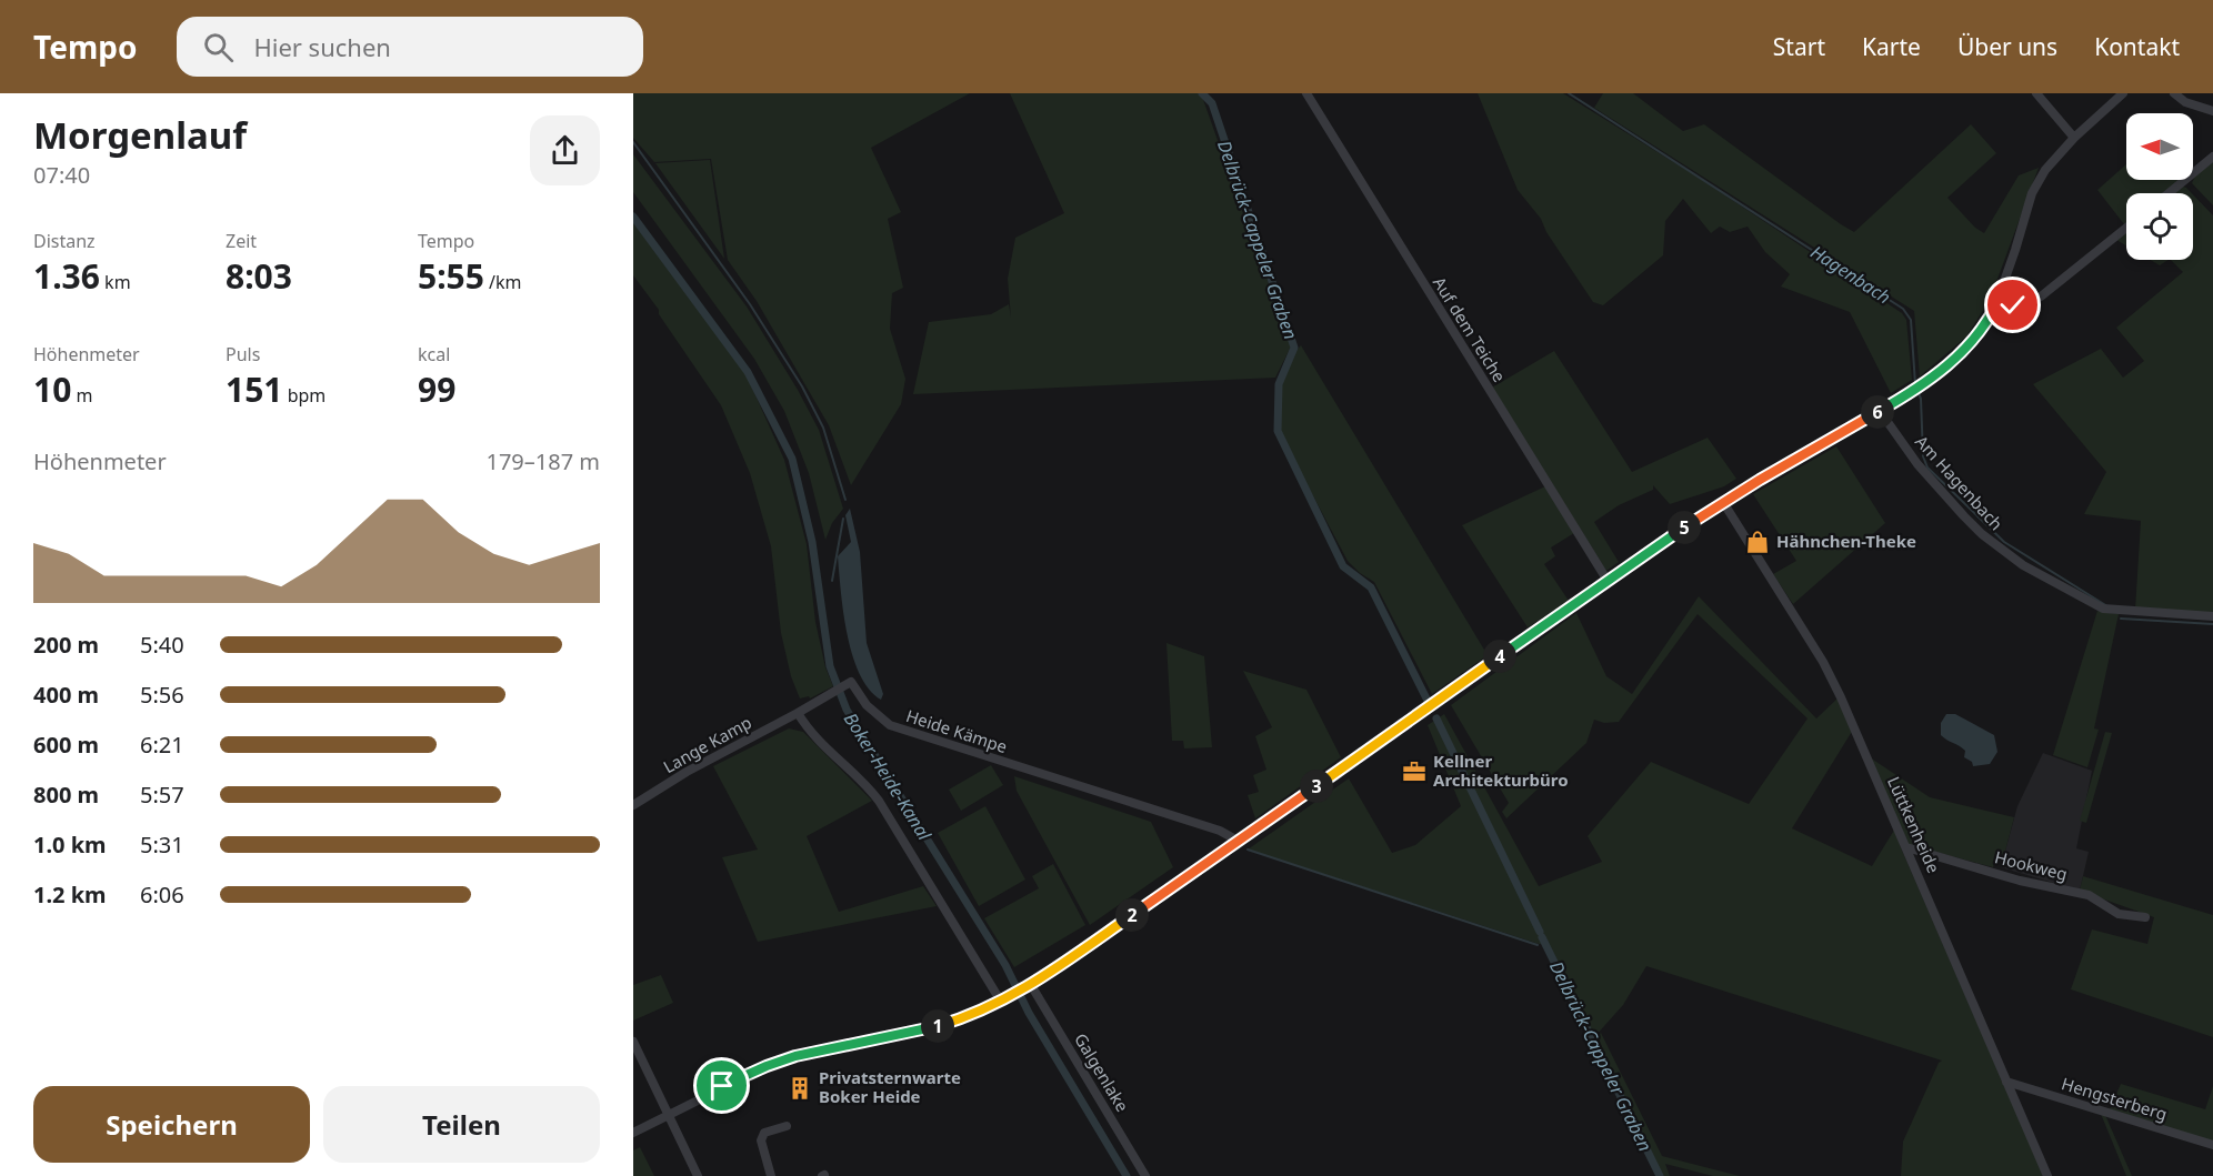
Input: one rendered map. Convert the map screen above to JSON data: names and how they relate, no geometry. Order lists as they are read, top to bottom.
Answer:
{
  "streets": {
    "street": [
      "Auf dem Teiche",
      "Am Hagenbach",
      "Heide Kämpe",
      "Lange Kamp",
      "Lüttkenheide",
      "Hookweg",
      "Galgenlake",
      "Hengsterberg"
    ]
  },
  "crossings": [
    ["Heide Kämpe", "Lange Kamp"],
    ["Lüttkenheide", "Hookweg"],
    ["Lüttkenheide", "Hengsterberg"]
  ],
  "water": ["Delbrück-Cappeler Graben", "Hagenbach", "Boker-Heide-Kanal"],
  "places": {
    "shop": ["Hähnchen-Theke"],
    "office": ["Kellner Architekturbüro"],
    "building": ["Privatsternwarte Boker Heide"]
  },
  "north": "left",
  "page": {
    "header": "Tempo",
    "search": "Hier suchen",
    "nav": [
      "Start",
      "Karte",
      "Über uns",
      "Kontakt"
    ],
    "heading": ["Morgenlauf", "07:40"],
    "stats": [
      ["Distanz", "1.36 km"],
      ["Zeit", "8:03"],
      ["Tempo", "5:55 /km"],
      ["Höhenmeter", "10 m"],
      ["Puls", "151 bpm"],
      ["kcal", "99"]
    ],
    "pins": [
      "6",
      "5",
      "4",
      "3",
      "2",
      "1"
    ],
    "chart": ["Höhenmeter", "179–187 m"],
    "list": [
      {
        "name": "200 m",
        "note": "5:40"
      },
      {
        "name": "400 m",
        "note": "5:56"
      },
      {
        "name": "600 m",
        "note": "6:21"
      },
      {
        "name": "800 m",
        "note": "5:57"
      },
      {
        "name": "1.0 km",
        "note": "5:31"
      },
      {
        "name": "1.2 km",
        "note": "6:06"
      }
    ],
    "buttons": ["Speichern", "Teilen"]
  }
}
